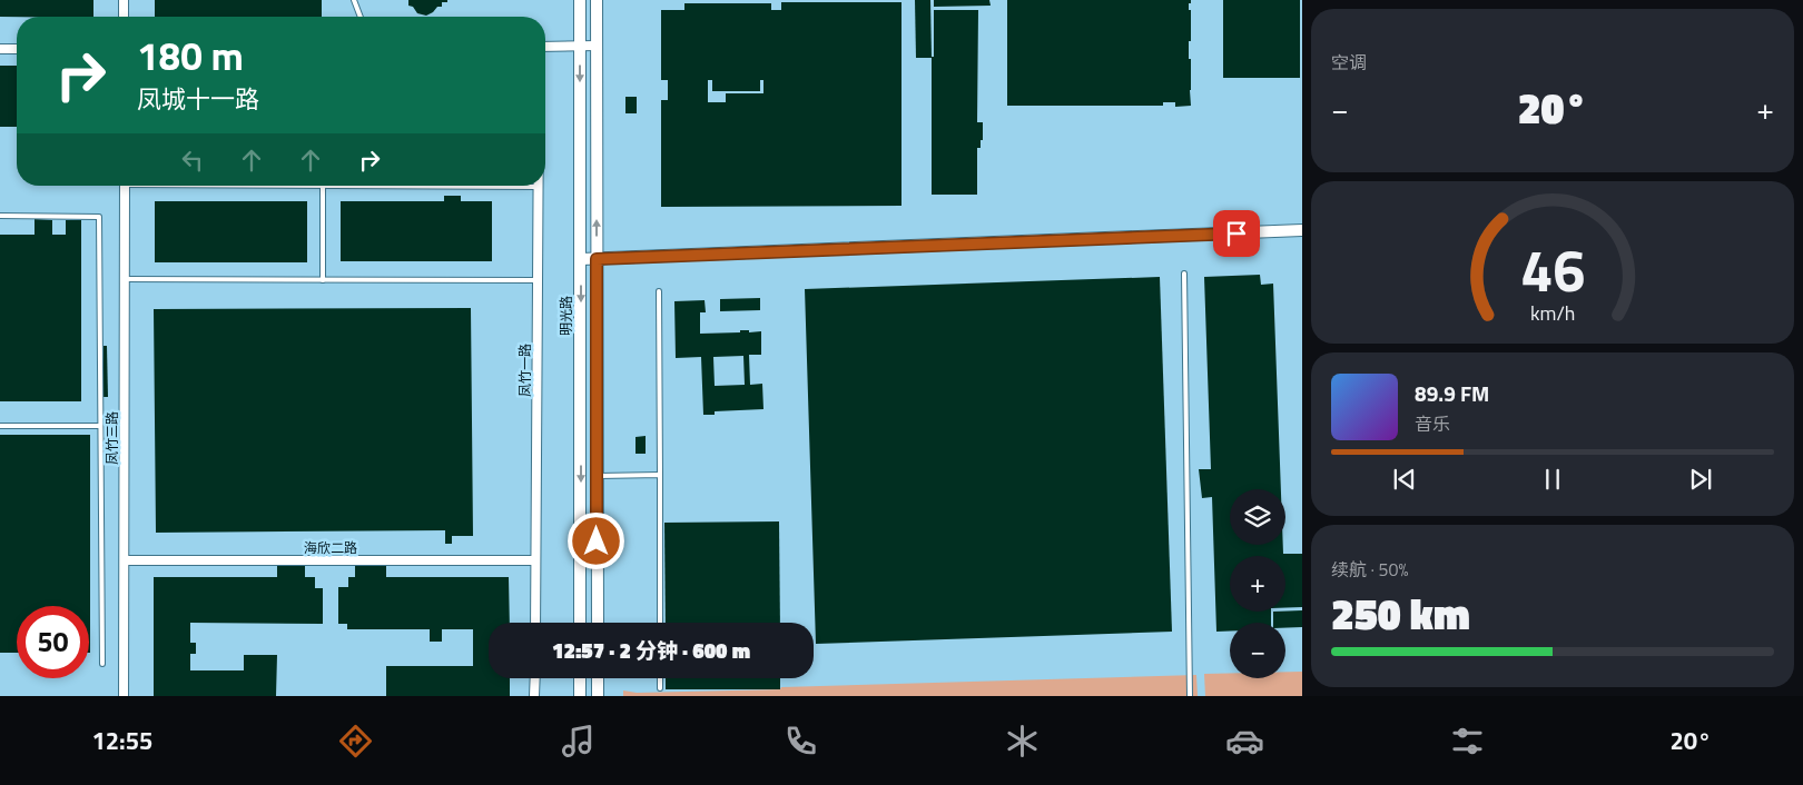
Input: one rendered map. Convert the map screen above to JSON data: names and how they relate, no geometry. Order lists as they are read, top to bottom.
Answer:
{
  "streets": {
    "main road": ["明光路"],
    "street": ["凤竹一路", "凤竹三路", "海欣二路"]
  },
  "crossings": [
    ["凤竹一路", "海欣二路"],
    ["凤竹三路", "海欣二路"]
  ],
  "page": {
    "tile": [
      "空调",
      ["续航 · 50%", "250 km"]
    ],
    "turn": ["180 m", "凤城十一路"],
    "heat": ["−", "20°", "+"],
    "song": ["89.9 FM", "音乐"],
    "map_buttons": ["+", "−"],
    "limit": "50",
    "trip": "12:57 · 2 分钟 · 600 m",
    "tabs": ["12:55", "20°"],
    "gauge": ["46", "km/h"]
  }
}
